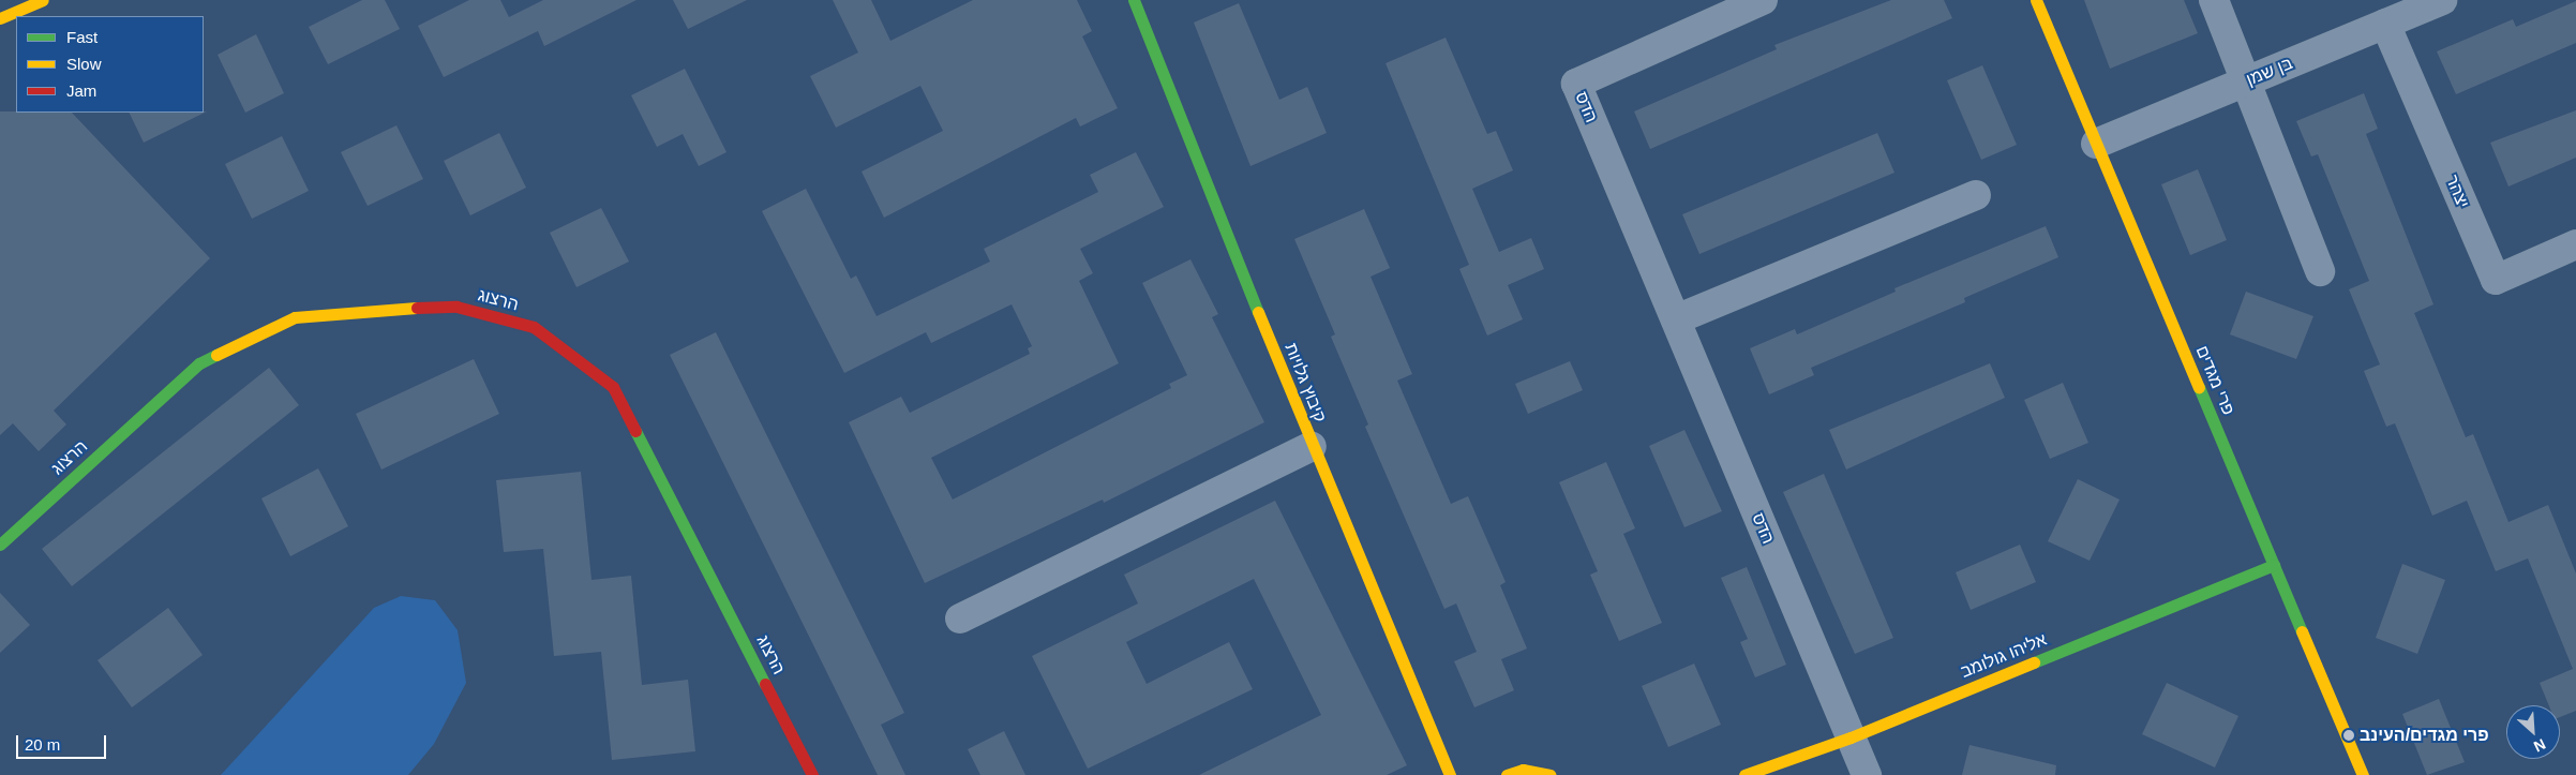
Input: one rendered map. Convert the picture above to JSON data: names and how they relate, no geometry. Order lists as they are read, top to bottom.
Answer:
{
  "streets": {
    "street": [
      "בן שמן",
      "הדס",
      "יצהר",
      "הרצוג",
      "פרי מגדים",
      "קיבוץ גלויות",
      "אליהו גולומב"
    ]
  },
  "crossings": [
    ["בן שמן", "יצהר"],
    ["בן שמן", "פרי מגדים"],
    ["הדס", "אליהו גולומב"],
    ["פרי מגדים", "אליהו גולומב"]
  ],
  "places": ["פרי מגדים/העינב"],
  "legend": ["Fast", "Slow", "Jam"],
  "scale_bar": "20 m",
  "north": "bottom right"
}
